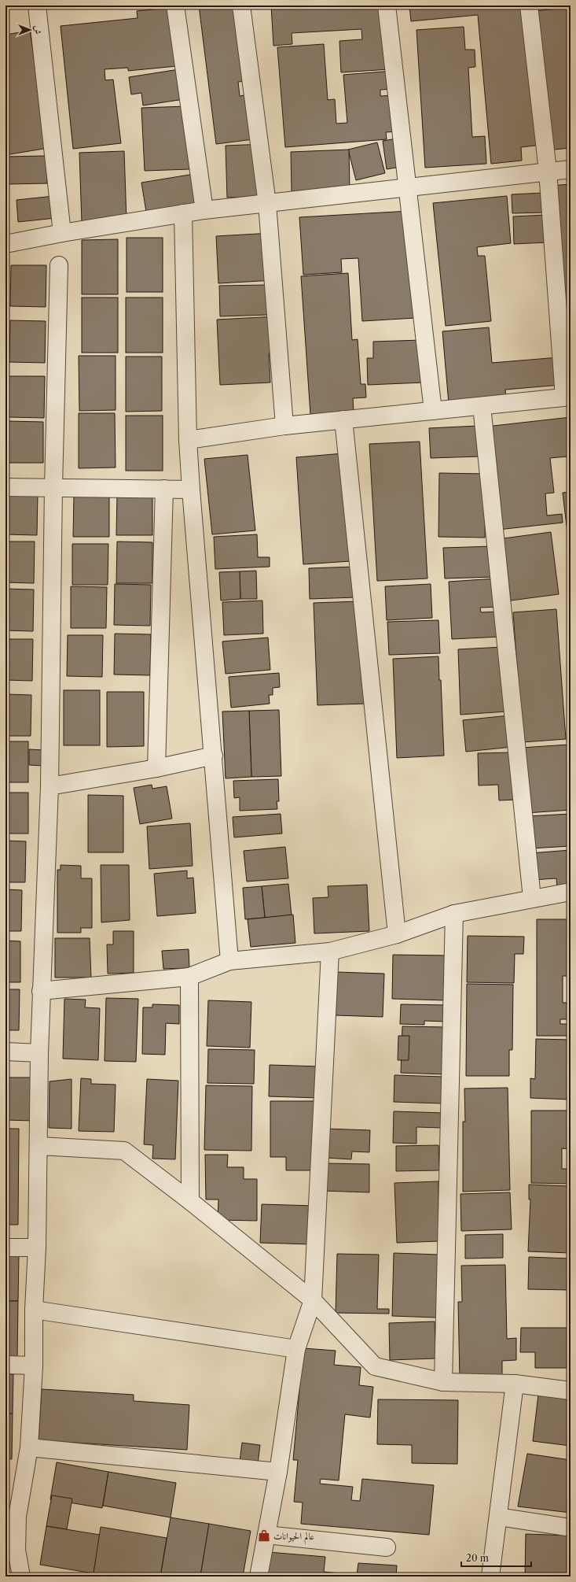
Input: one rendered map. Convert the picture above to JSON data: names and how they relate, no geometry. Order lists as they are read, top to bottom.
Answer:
{
  "places": {
    "shop": ["عالم الحيوانات"]
  },
  "scale_bar": "20 m",
  "north": "right"
}
